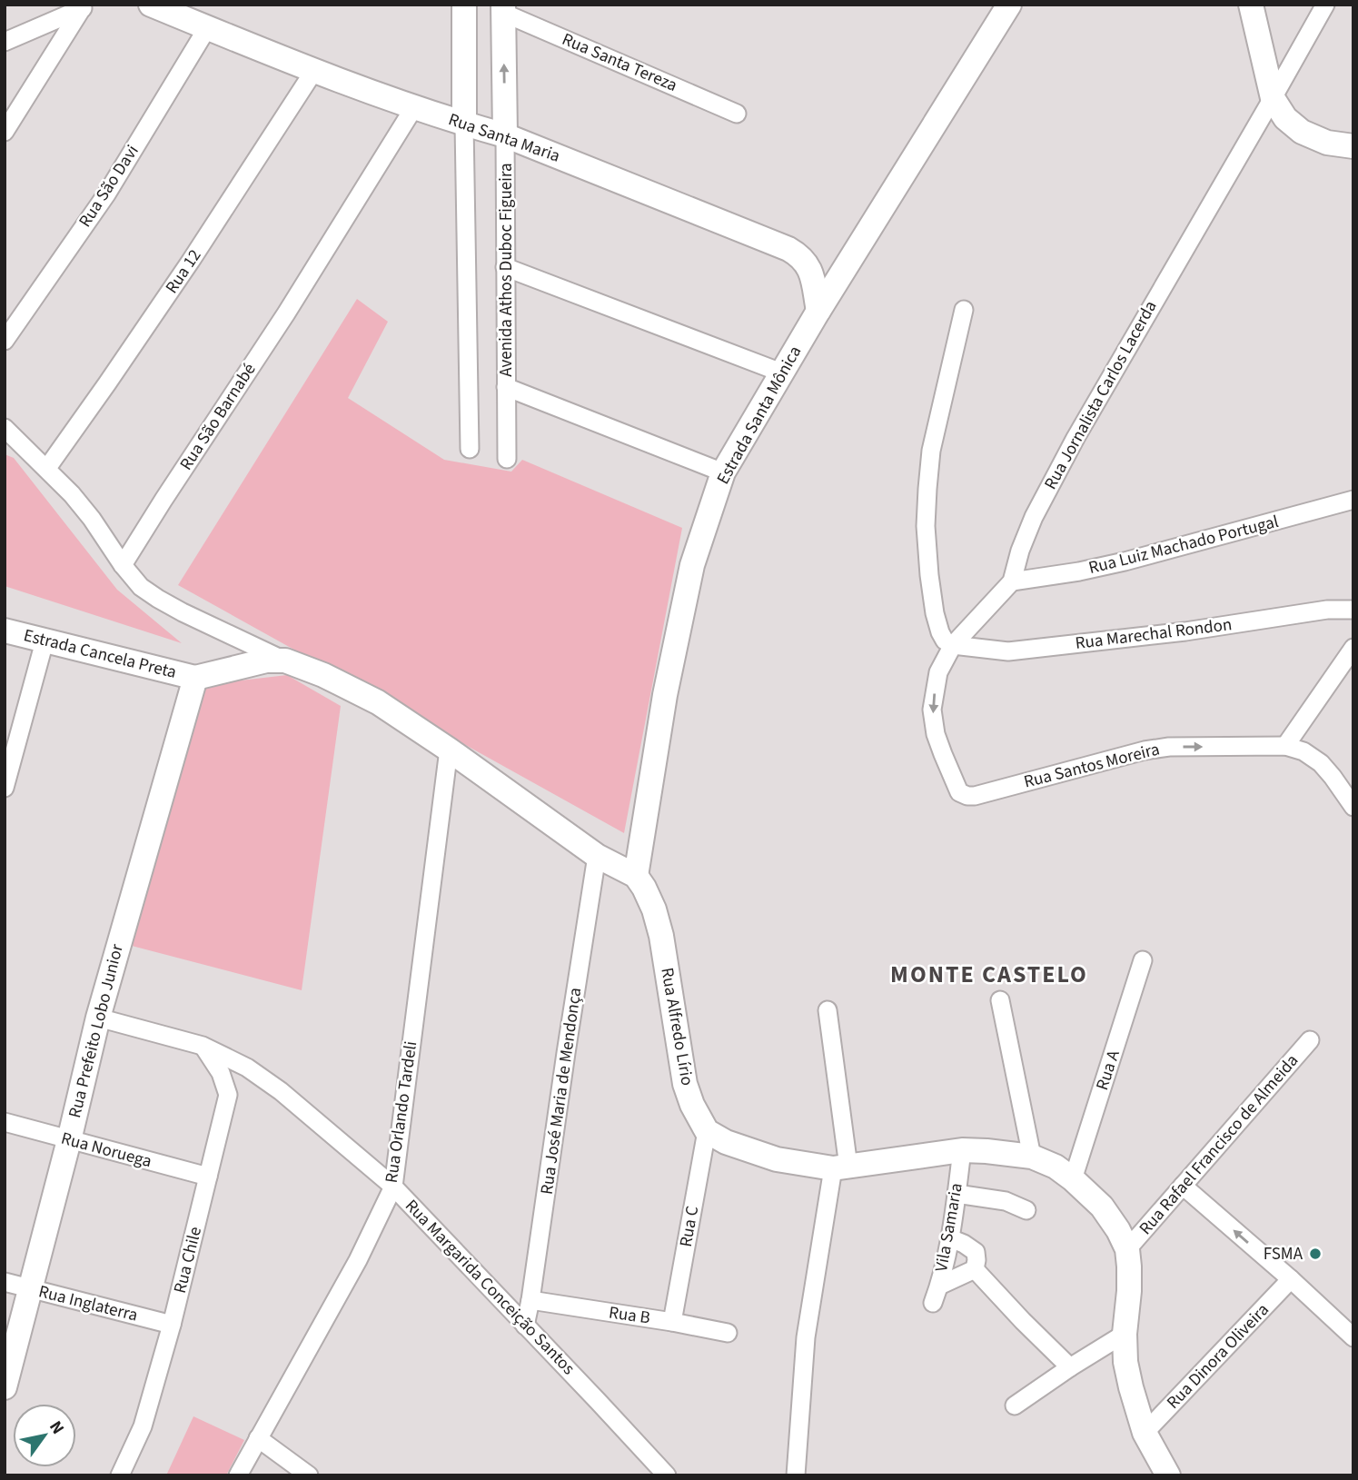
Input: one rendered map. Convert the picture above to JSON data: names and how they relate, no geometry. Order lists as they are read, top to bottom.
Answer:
{
  "streets": {
    "main road": [
      "Rua Santa Maria",
      "Avenida Athos Duboc Figueira",
      "Estrada Santa Mônica",
      "Estrada Cancela Preta",
      "Rua Alfredo Lírio",
      "Rua Prefeito Lobo Junior"
    ],
    "street": [
      "Rua Santa Tereza",
      "Rua São Davi",
      "Rua 12",
      "Rua Jornalista Carlos Lacerda",
      "Rua São Barnabé",
      "Rua Luiz Machado Portugal",
      "Rua Marechal Rondon",
      "Rua Santos Moreira",
      "Rua A",
      "Rua José Maria de Mendonça",
      "Rua Orlando Tardeli",
      "Rua Rafael Francisco de Almeida",
      "Rua Noruega",
      "Rua C",
      "Vila Samaria",
      "Rua Chile",
      "Rua Margarida Conceição Santos",
      "Rua Inglaterra",
      "Rua B",
      "Rua Dinora Oliveira"
    ]
  },
  "crossings": [
    ["Rua Santa Tereza", "Avenida Athos Duboc Figueira"],
    ["Rua Santa Maria", "Rua São Davi"],
    ["Rua Santa Maria", "Avenida Athos Duboc Figueira"],
    ["Rua Santa Maria", "Rua 12"],
    ["Rua Santa Maria", "Estrada Santa Mônica"],
    ["Rua Santa Maria", "Rua São Barnabé"],
    ["Rua Jornalista Carlos Lacerda", "Rua Luiz Machado Portugal"],
    ["Rua Jornalista Carlos Lacerda", "Rua Marechal Rondon"],
    ["Rua Jornalista Carlos Lacerda", "Rua Santos Moreira"],
    ["Estrada Santa Mônica", "Rua Alfredo Lírio"],
    ["Estrada Cancela Preta", "Rua Prefeito Lobo Junior"],
    ["Rua Alfredo Lírio", "Rua C"],
    ["Rua Prefeito Lobo Junior", "Rua Noruega"],
    ["Rua Prefeito Lobo Junior", "Rua Margarida Conceição Santos"],
    ["Rua Prefeito Lobo Junior", "Rua Inglaterra"],
    ["Rua José Maria de Mendonça", "Rua Margarida Conceição Santos"],
    ["Rua José Maria de Mendonça", "Rua B"],
    ["Rua Orlando Tardeli", "Rua Margarida Conceição Santos"],
    ["Rua Noruega", "Rua Chile"],
    ["Rua C", "Rua B"],
    ["Rua Chile", "Rua Margarida Conceição Santos"],
    ["Rua Chile", "Rua Inglaterra"]
  ],
  "one_way": ["Rua Santos Moreira"],
  "districts": ["MONTE CASTELO"],
  "places": ["FSMA"],
  "north": "top right"
}
